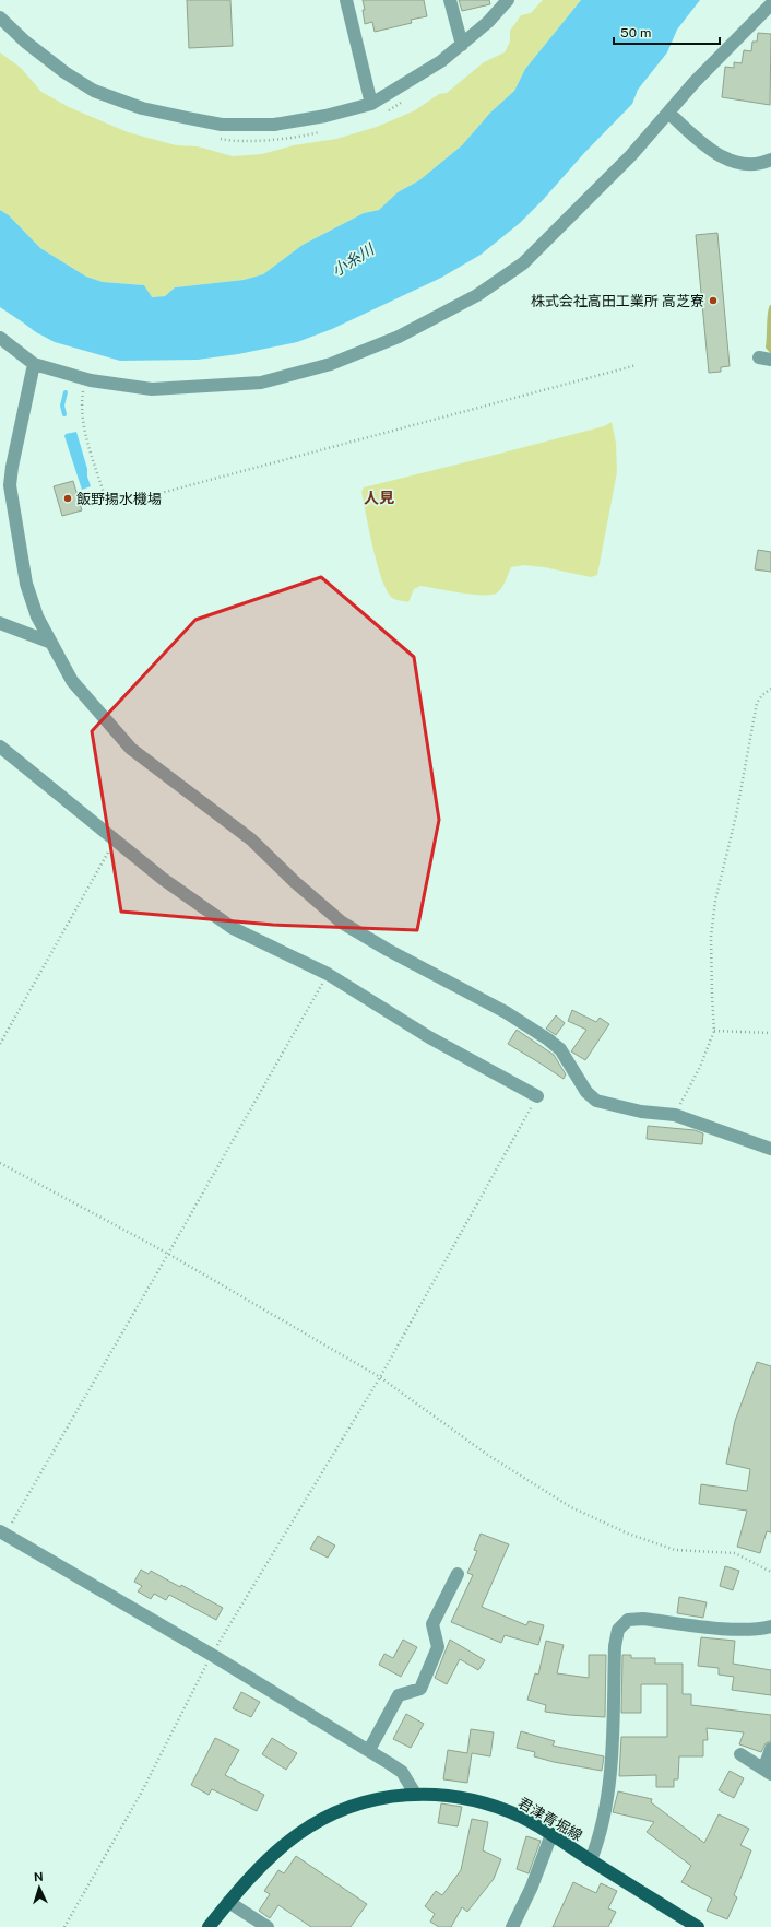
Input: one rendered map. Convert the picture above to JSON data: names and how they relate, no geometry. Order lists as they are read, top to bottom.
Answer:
{
  "streets": {
    "main road": ["君津青堀線"]
  },
  "districts": ["人見"],
  "water": ["小糸川"],
  "places": ["株式会社高田工業所 高芝寮", "飯野揚水機場"],
  "scale_bar": "50 m",
  "north": "top"
}
